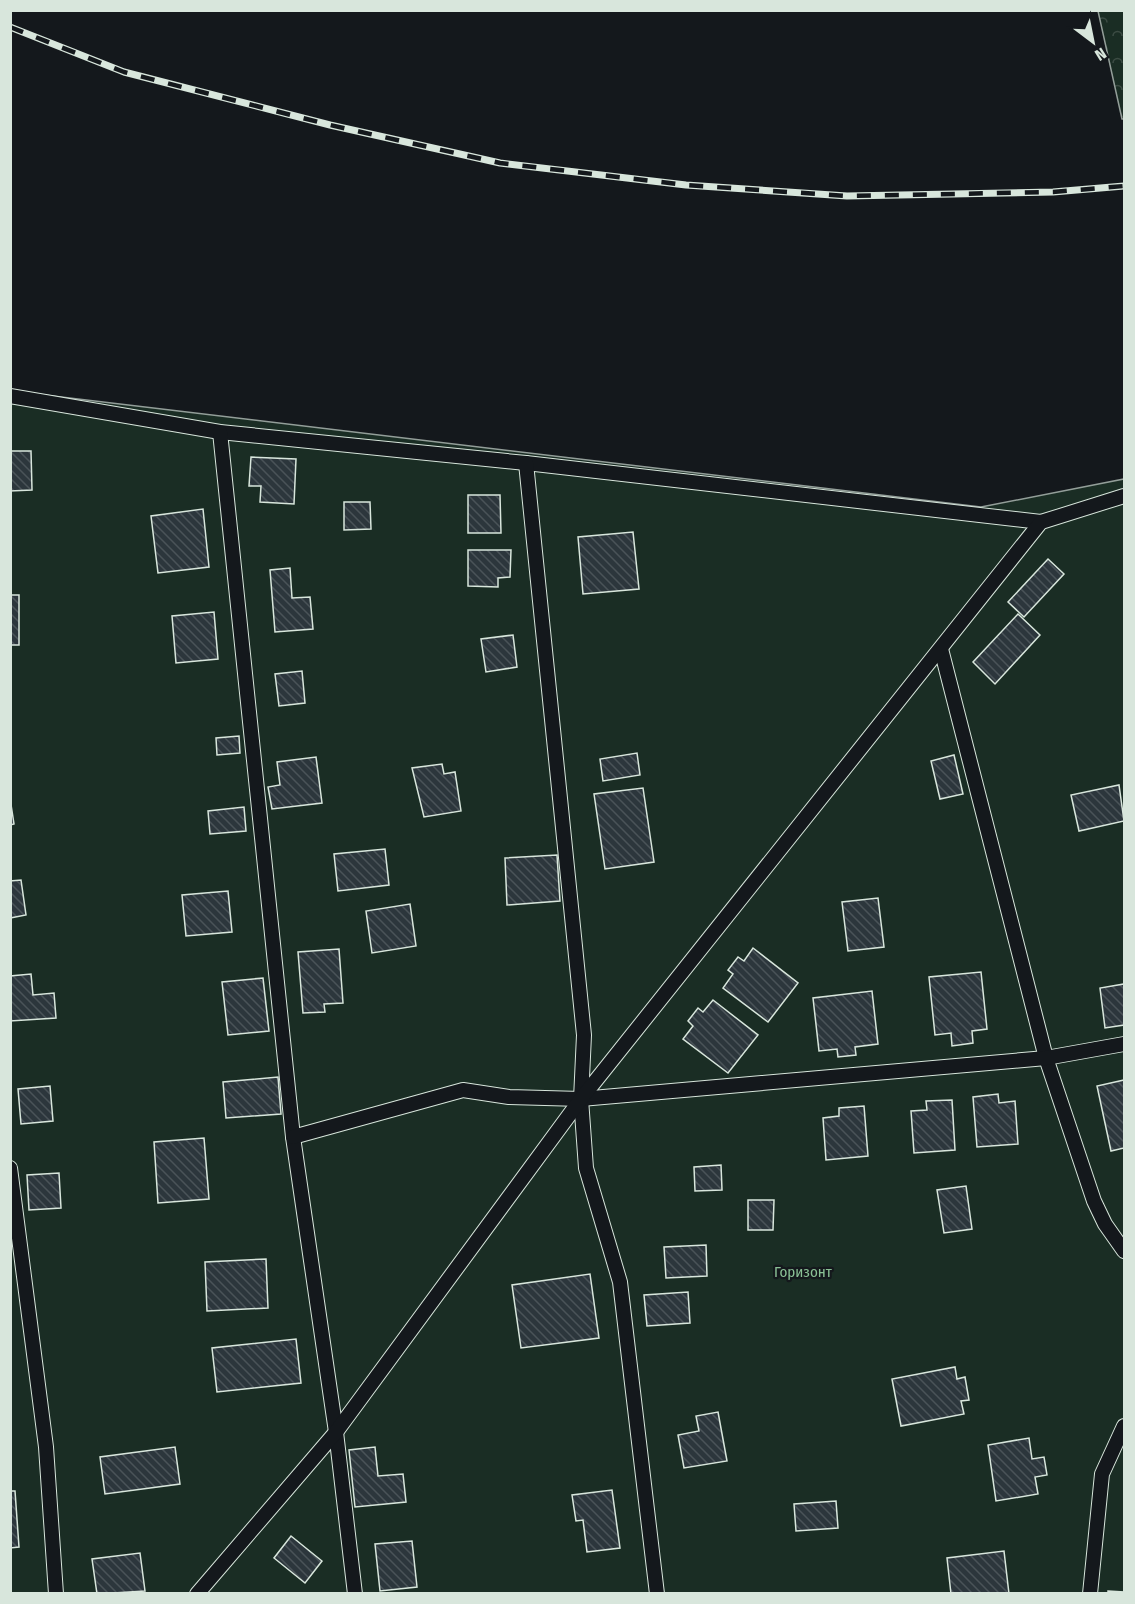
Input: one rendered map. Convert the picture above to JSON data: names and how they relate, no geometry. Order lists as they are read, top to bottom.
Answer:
{
  "parks": ["Горизонт"],
  "north": "bottom right"
}
